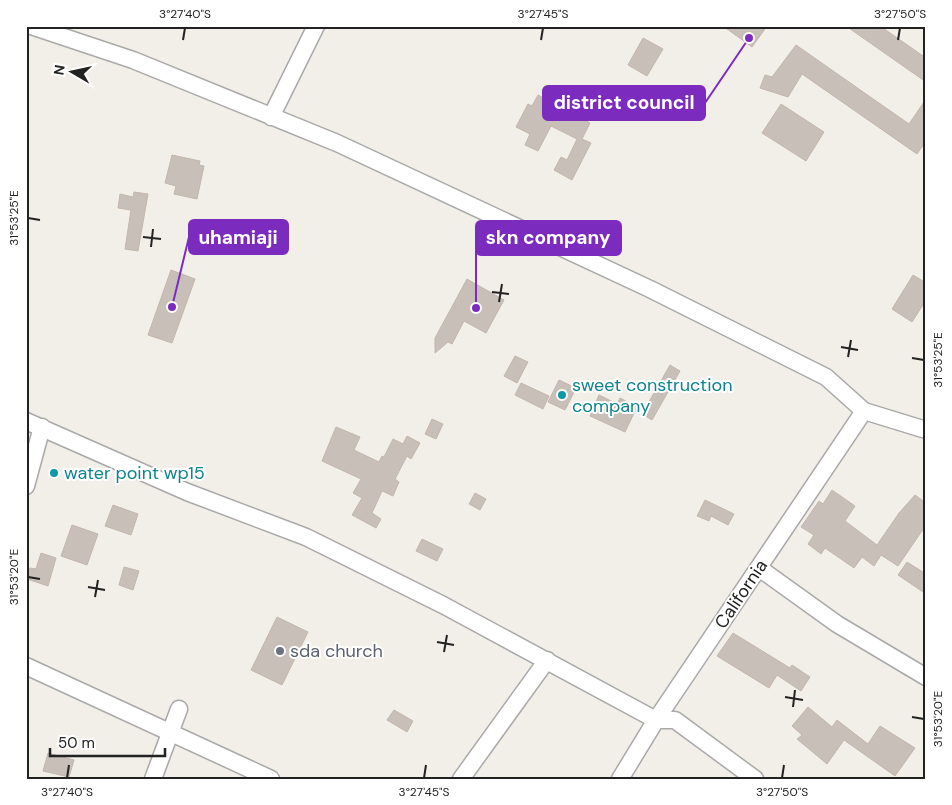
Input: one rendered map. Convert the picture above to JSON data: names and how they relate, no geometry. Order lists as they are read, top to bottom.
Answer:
{
  "streets": {
    "street": ["California"]
  },
  "places": [
    "district council",
    "uhamiaji",
    "skn company",
    "sweet construction company",
    "water point wp15",
    "sda church"
  ],
  "scale_bar": "50 m",
  "north": "left",
  "coordinates": [
    "3°27'40\"S",
    "3°27'45\"S",
    "3°27'50\"S",
    "31°53'25\"E",
    "31°53'20\"E"
  ]
}
